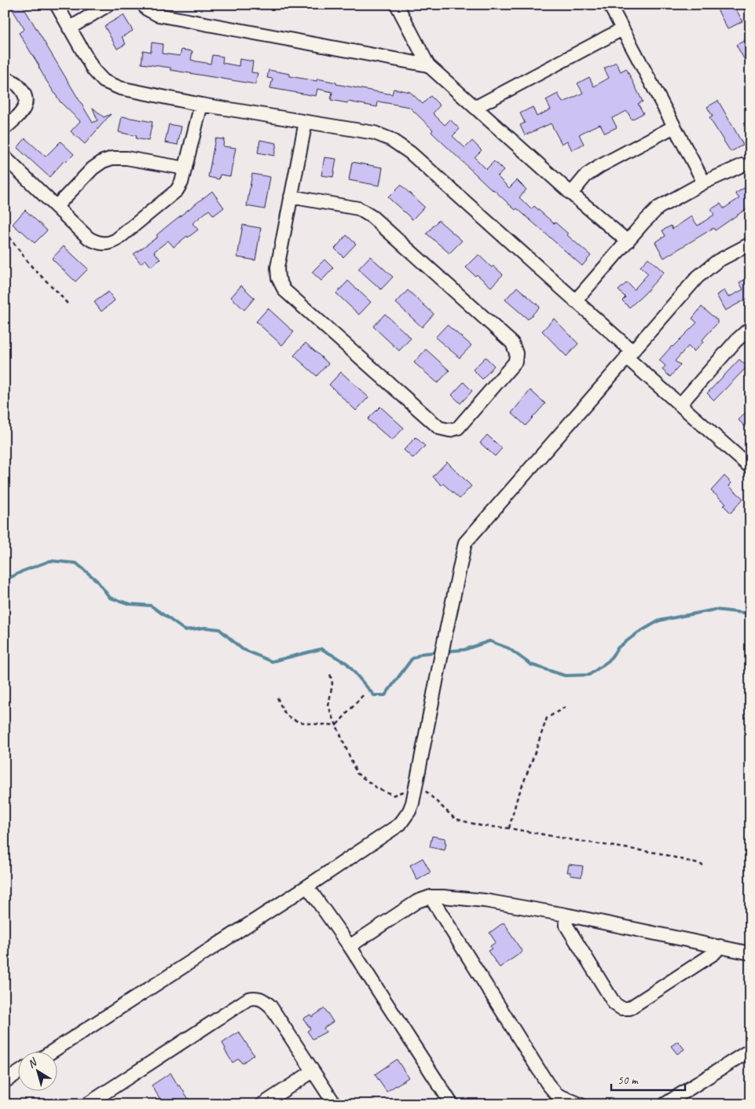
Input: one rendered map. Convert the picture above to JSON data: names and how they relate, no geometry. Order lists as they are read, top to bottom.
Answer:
{
  "scale_bar": "50 m",
  "north": "top left"
}
